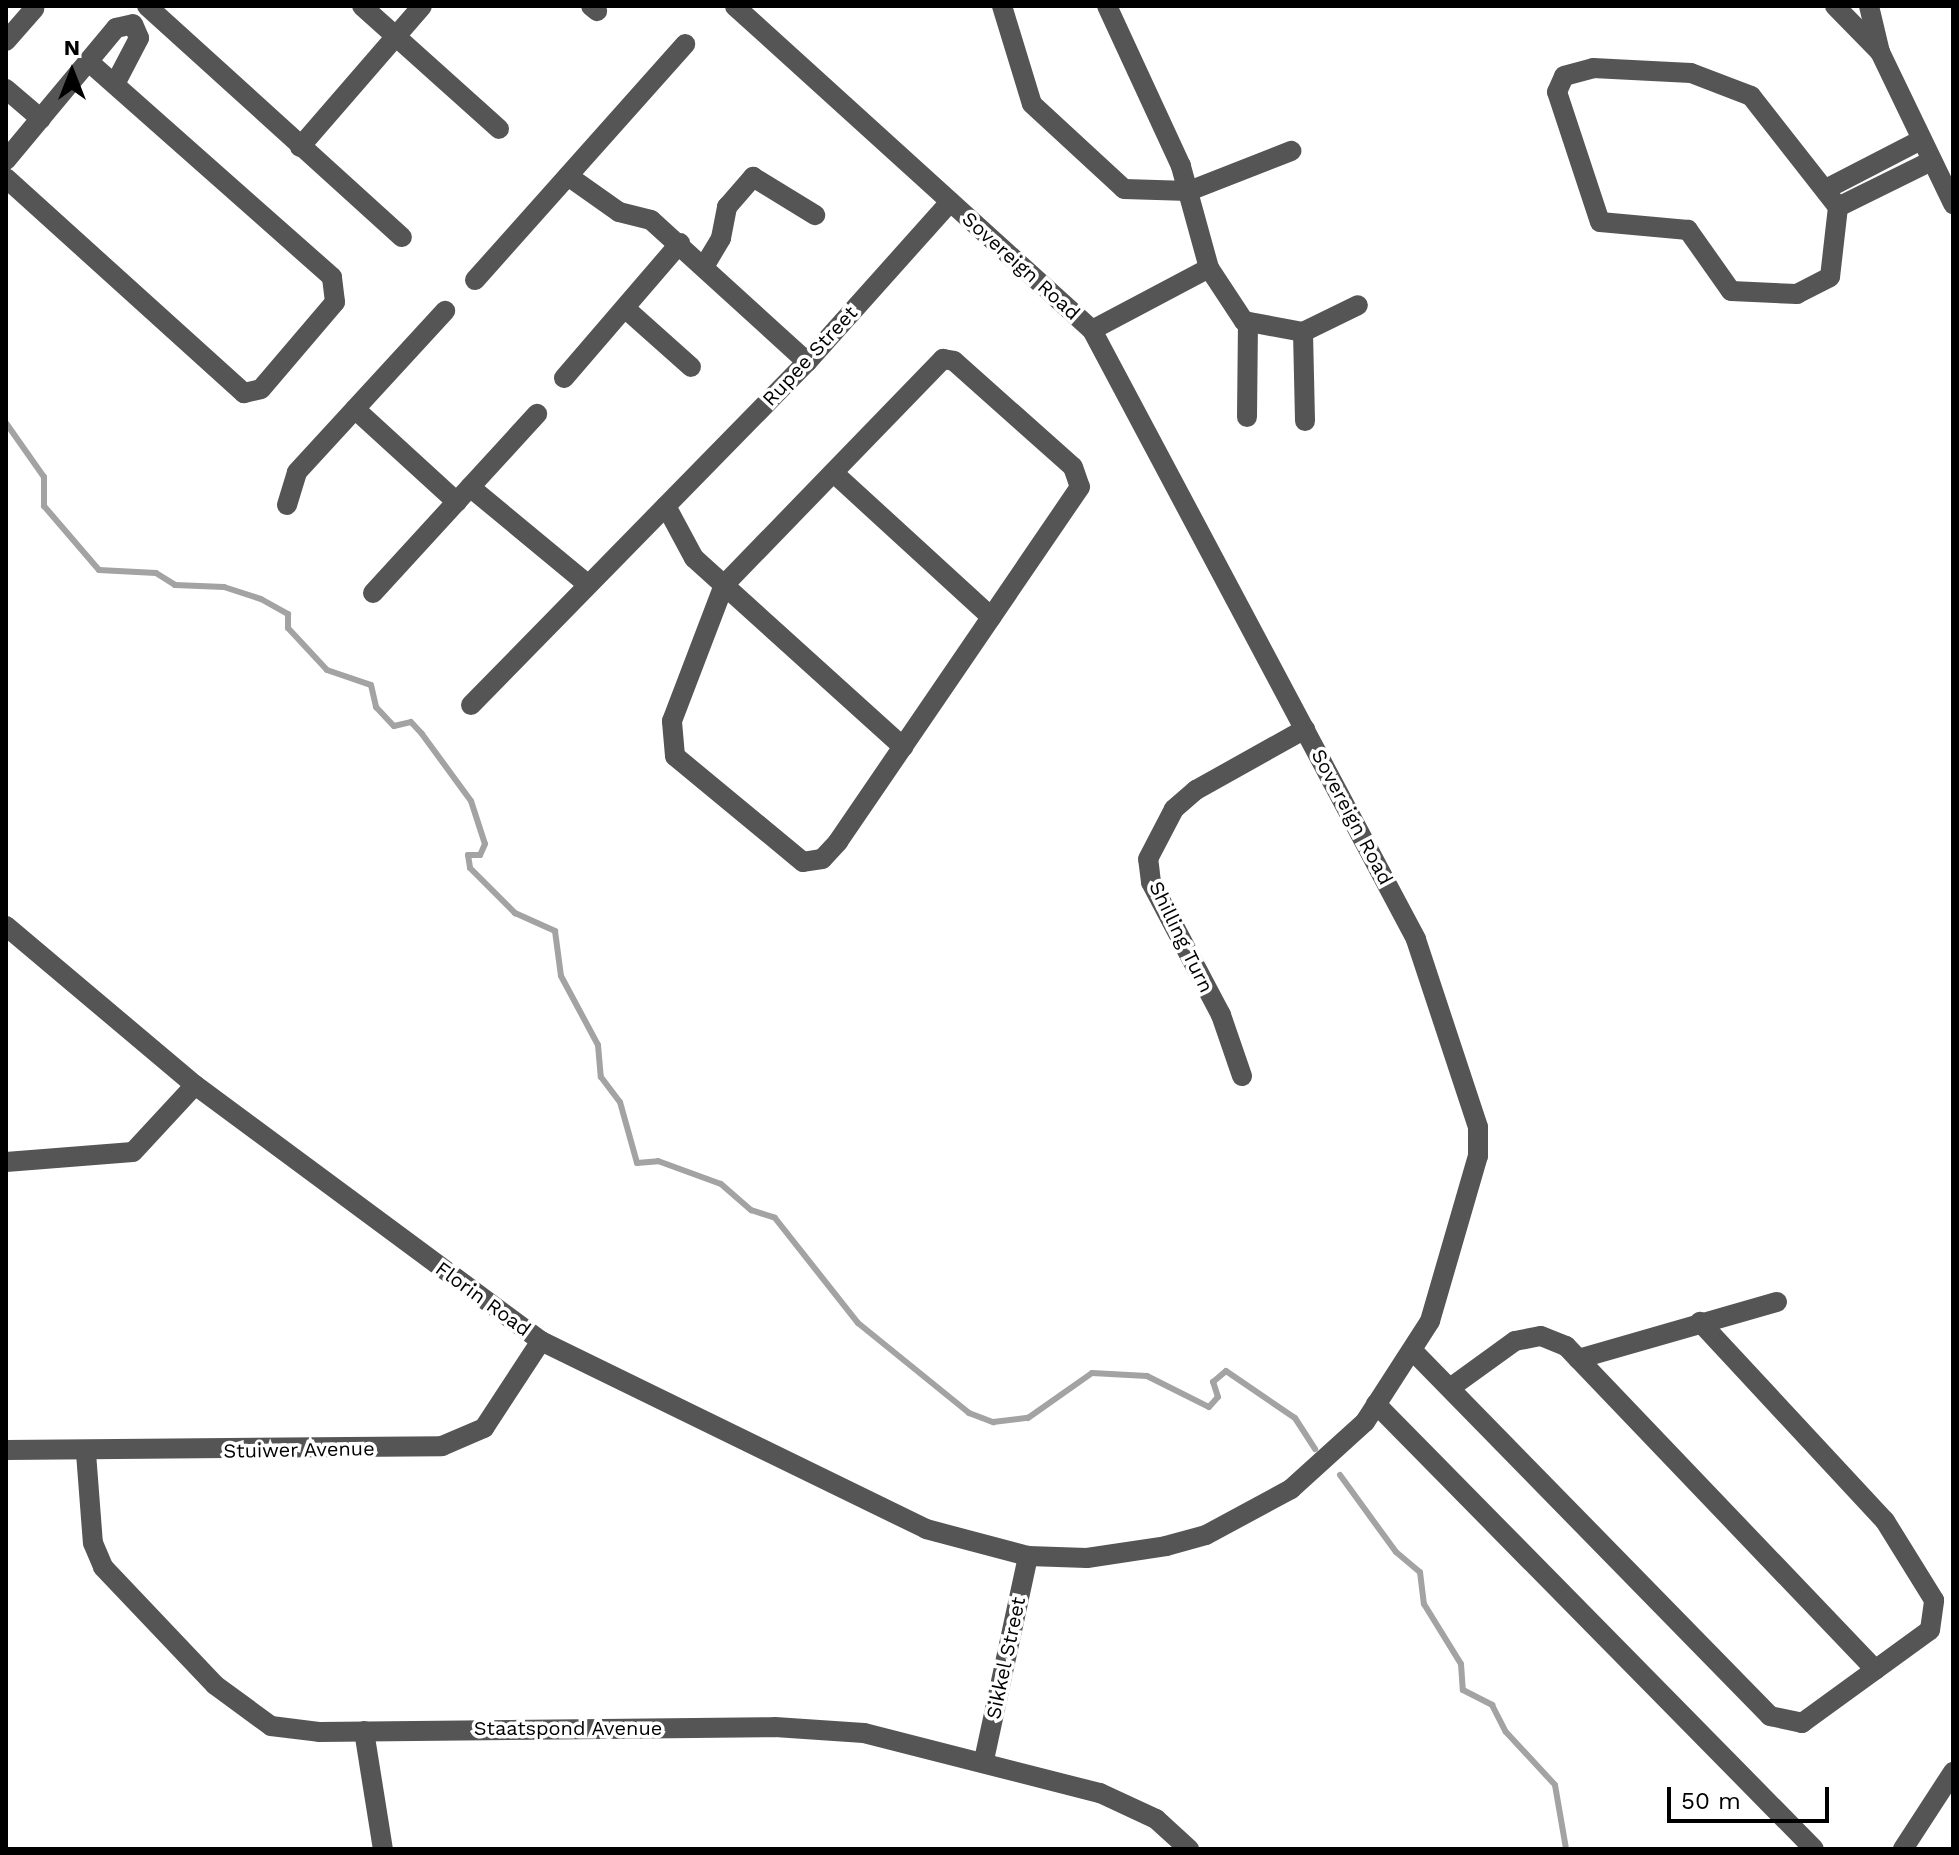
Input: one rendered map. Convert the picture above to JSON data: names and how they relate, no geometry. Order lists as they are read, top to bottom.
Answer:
{
  "streets": {
    "street": [
      "Sovereign Road",
      "Rupee Street",
      "Shilling Turn",
      "Florin Road",
      "Stuiwer Avenue",
      "Sikkel Street",
      "Staatspond Avenue"
    ]
  },
  "crossings": [
    ["Sovereign Road", "Rupee Street"],
    ["Sovereign Road", "Shilling Turn"],
    ["Sovereign Road", "Florin Road"],
    ["Sovereign Road", "Sikkel Street"],
    ["Florin Road", "Stuiwer Avenue"],
    ["Florin Road", "Sikkel Street"],
    ["Stuiwer Avenue", "Staatspond Avenue"],
    ["Sikkel Street", "Staatspond Avenue"]
  ],
  "scale_bar": "50 m",
  "north": "top"
}
